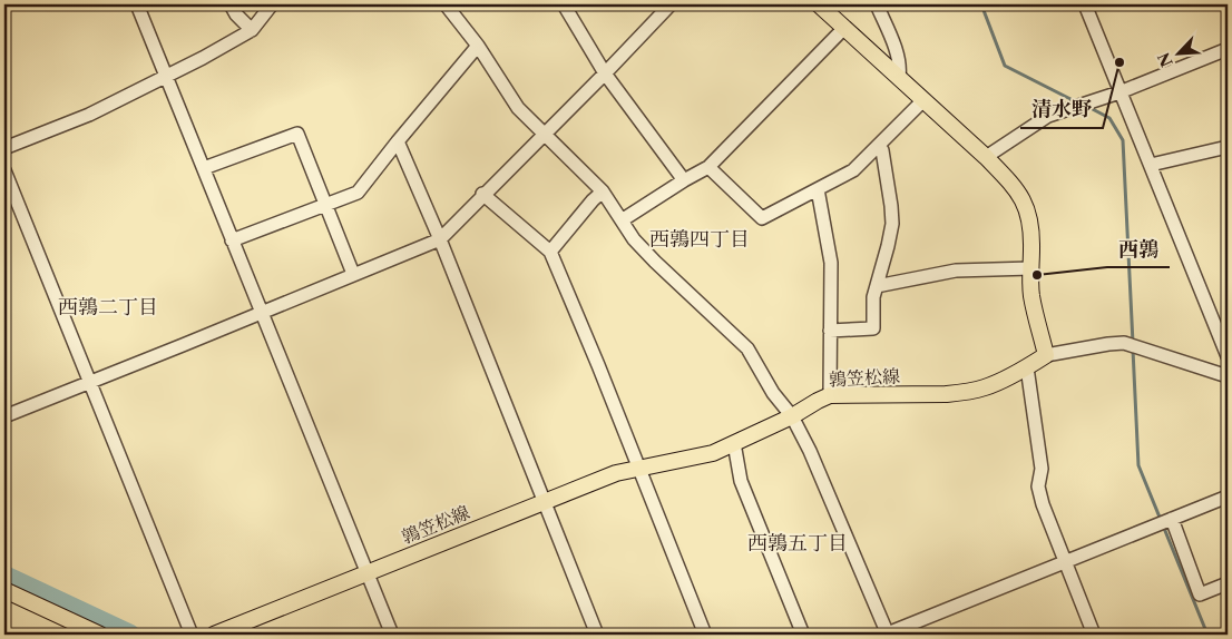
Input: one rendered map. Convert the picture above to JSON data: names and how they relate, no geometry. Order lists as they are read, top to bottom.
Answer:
{
  "streets": {
    "main road": ["鶉笠松線"]
  },
  "districts": ["西鶉四丁目", "西鶉二丁目", "西鶉五丁目"],
  "places": ["清水野", "西鶉"],
  "north": "bottom left"
}
